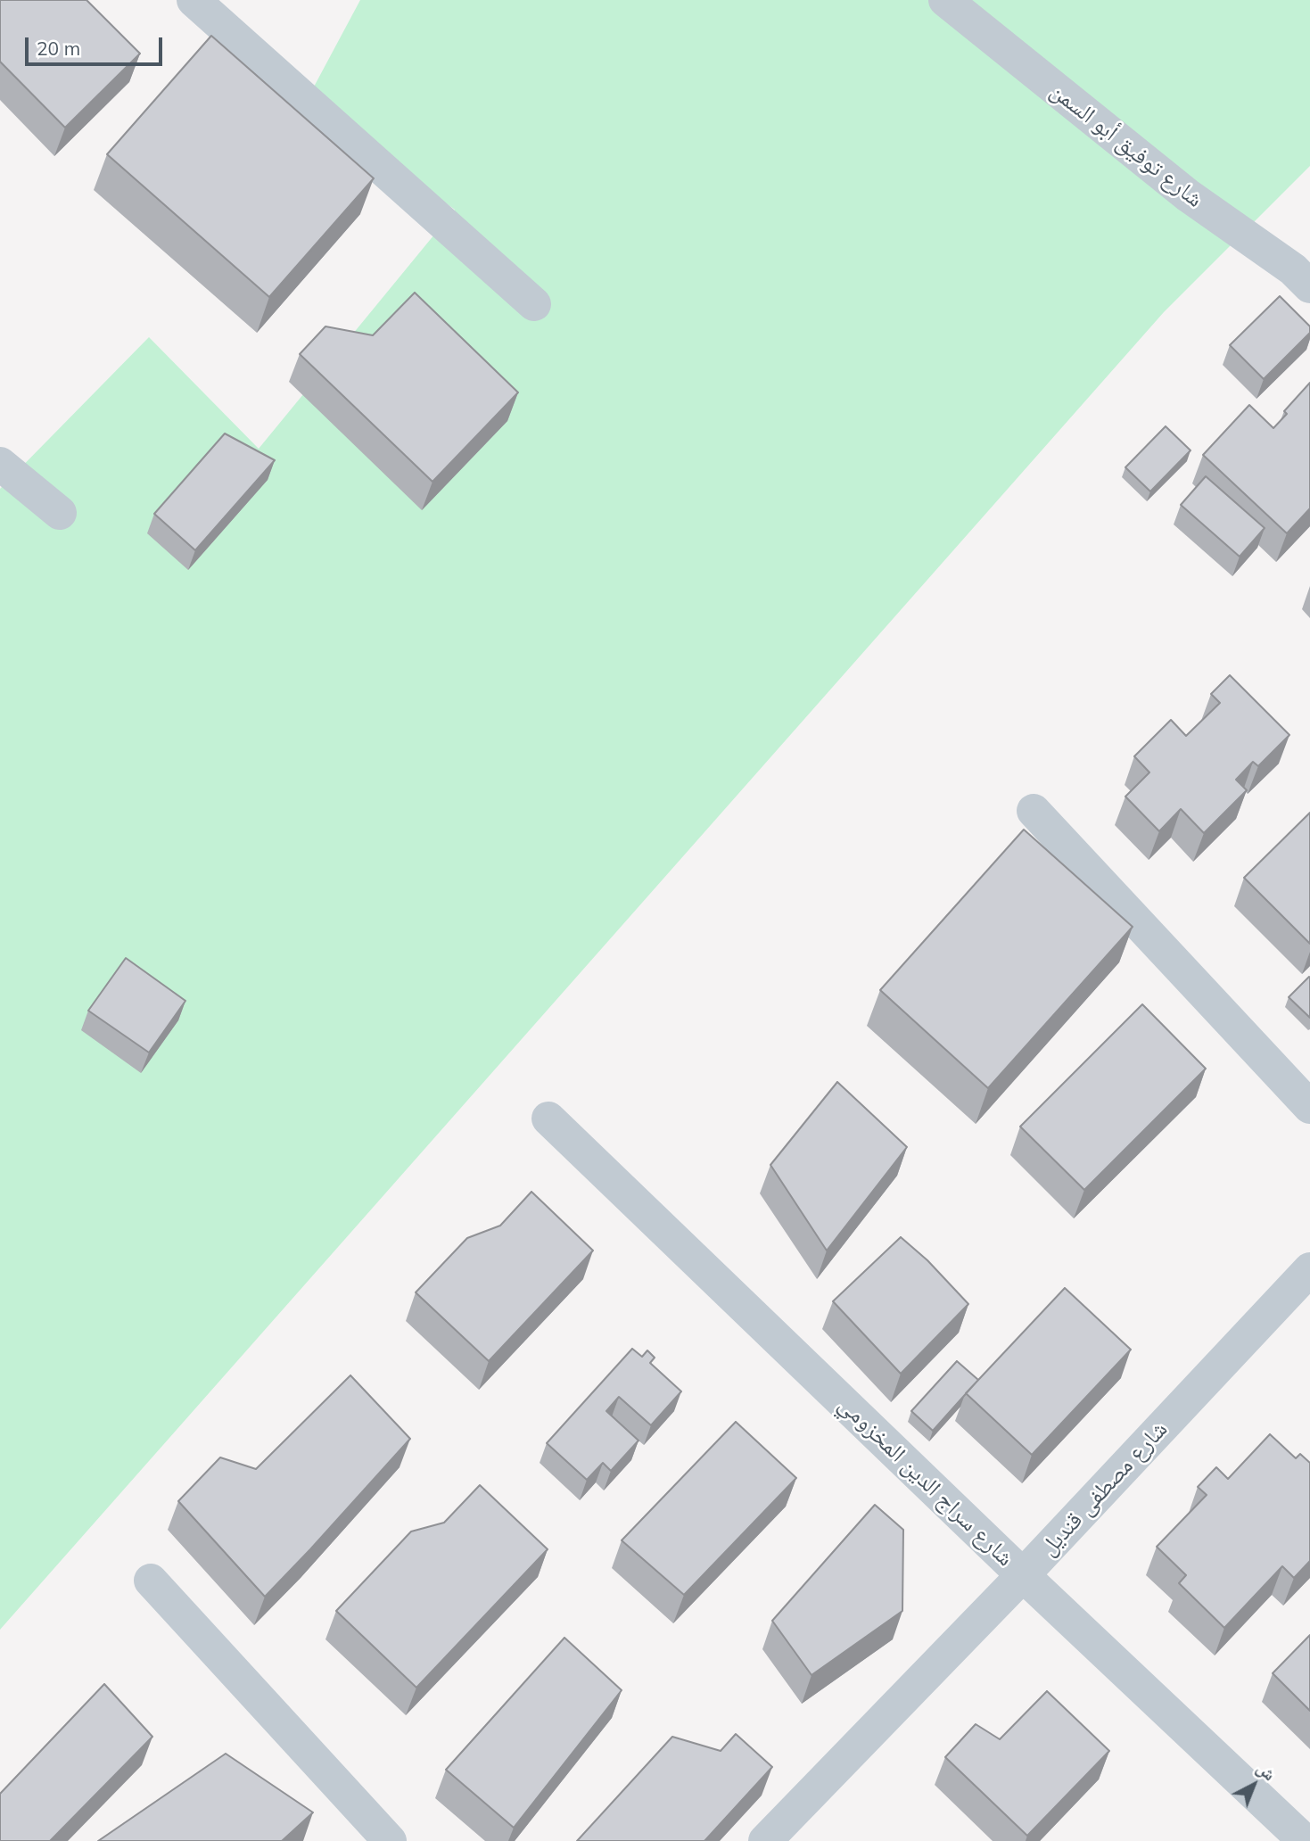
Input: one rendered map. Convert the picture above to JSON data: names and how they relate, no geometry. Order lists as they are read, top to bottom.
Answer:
{
  "streets": {
    "street": ["شارع توفيق أبو السمن", "شارع سراج الدين المخزومي", "شارع مصطفى قنديل"]
  },
  "crossings": [
    ["شارع سراج الدين المخزومي", "شارع مصطفى قنديل"]
  ],
  "scale_bar": "20 m",
  "north": "top right"
}
